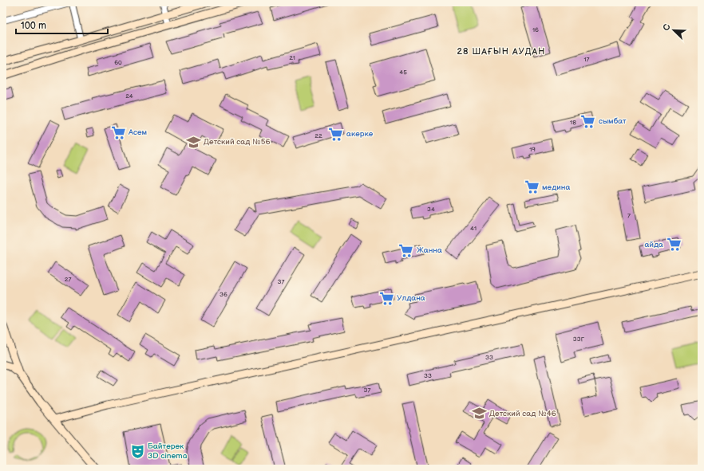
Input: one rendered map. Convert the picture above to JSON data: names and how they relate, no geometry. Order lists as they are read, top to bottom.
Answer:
{
  "districts": ["28 ШАҒЫН АУДАН"],
  "places": {
    "supermarket": [
      "сымбат",
      "Асем",
      "акерке",
      "медина",
      "айда",
      "Жанна",
      "Улдана"
    ],
    "school or university": ["Детский сад №56", "Детский сад №46"],
    "theatre": ["Байтерек 3D cinema"]
  },
  "house_numbers": [
    "16",
    "21",
    "17",
    "60",
    "45",
    "24",
    "18",
    "22",
    "19",
    "34",
    "7",
    "41",
    "27",
    "37",
    "36",
    "33Г",
    "33",
    "33",
    "37"
  ],
  "scale_bar": "100 m",
  "north": "top left"
}
